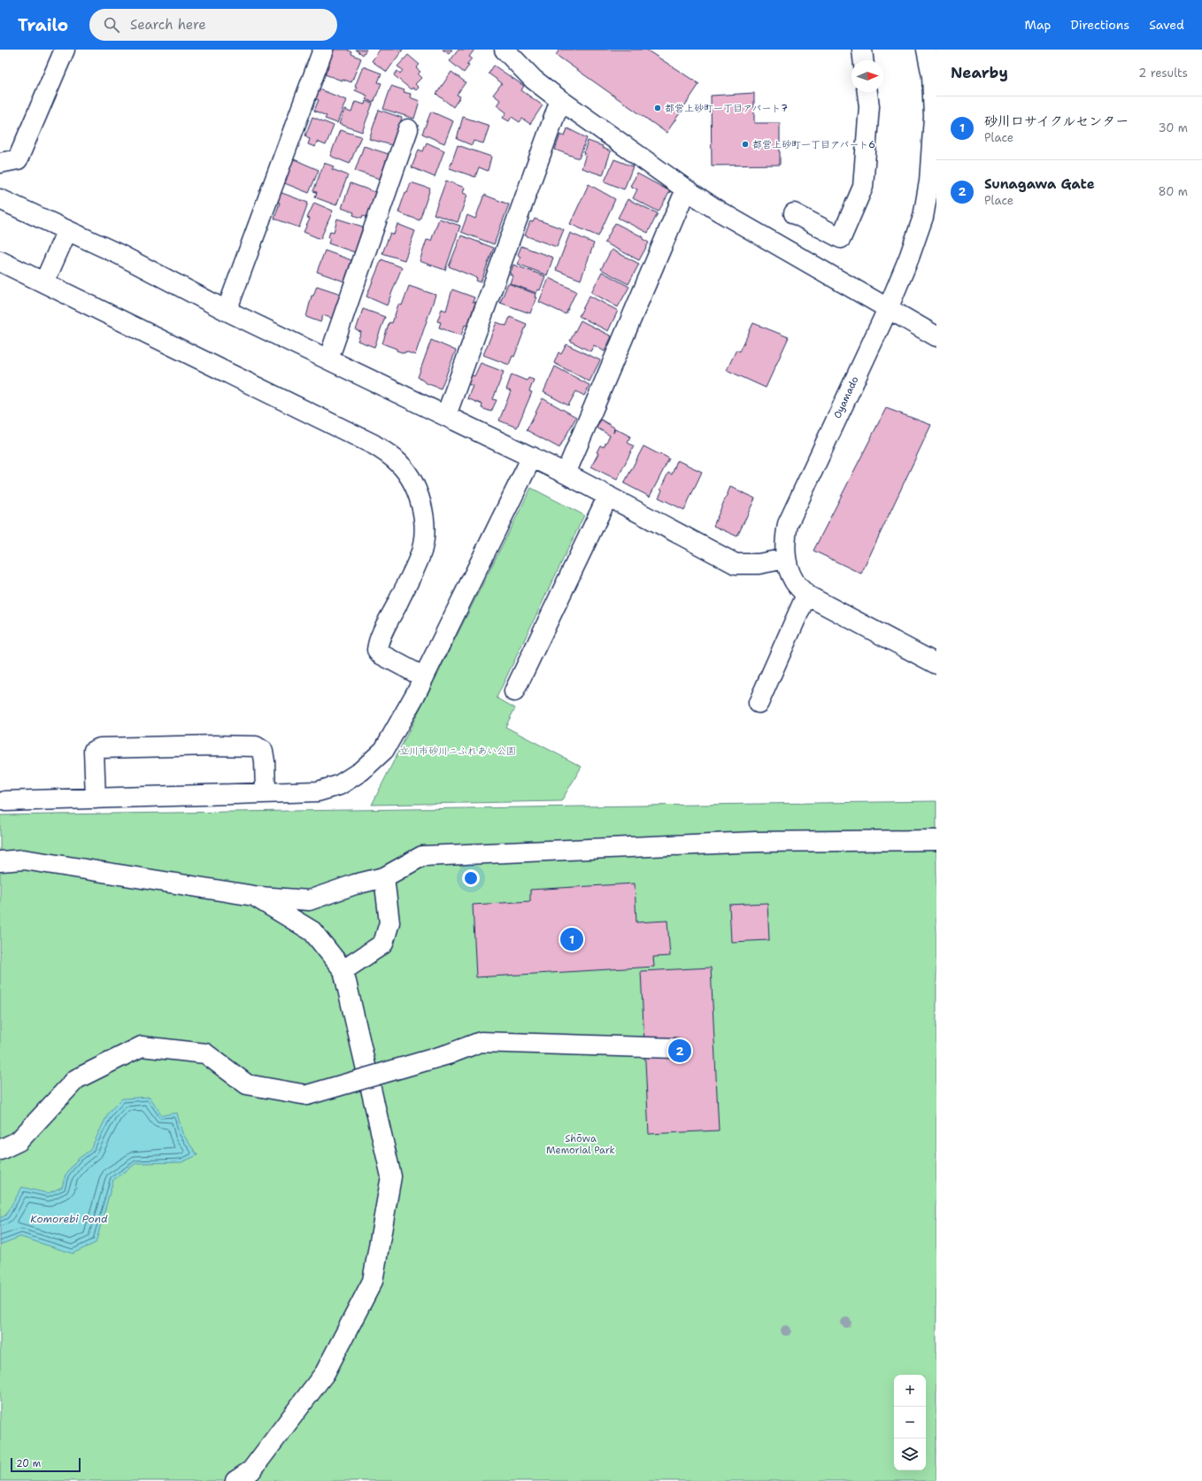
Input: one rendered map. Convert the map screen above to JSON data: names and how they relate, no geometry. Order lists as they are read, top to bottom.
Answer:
{
  "streets": {
    "street": ["Oyamado"]
  },
  "water": ["Komorebi Pond"],
  "parks": ["立川市砂川ニふれあい公園", "Shōwa Memorial Park"],
  "places": ["都営上砂町一丁目アパート7", "都営上砂町一丁目アパート6"],
  "scale_bar": "20 m",
  "north": "right",
  "page": {
    "header": "Trailo",
    "search": "Search here",
    "nav": ["Map", "Directions", "Saved"],
    "heading": ["Nearby", "2 results"],
    "list": [
      {
        "mark": "1",
        "name": "砂川口サイクルセンター",
        "note": "Place",
        "value": "30 m"
      },
      {
        "mark": "2",
        "name": "Sunagawa Gate",
        "note": "Place",
        "value": "80 m"
      }
    ],
    "pins": ["1", "2"],
    "map_buttons": ["+", "−"],
    "scale": "20 m"
  }
}
